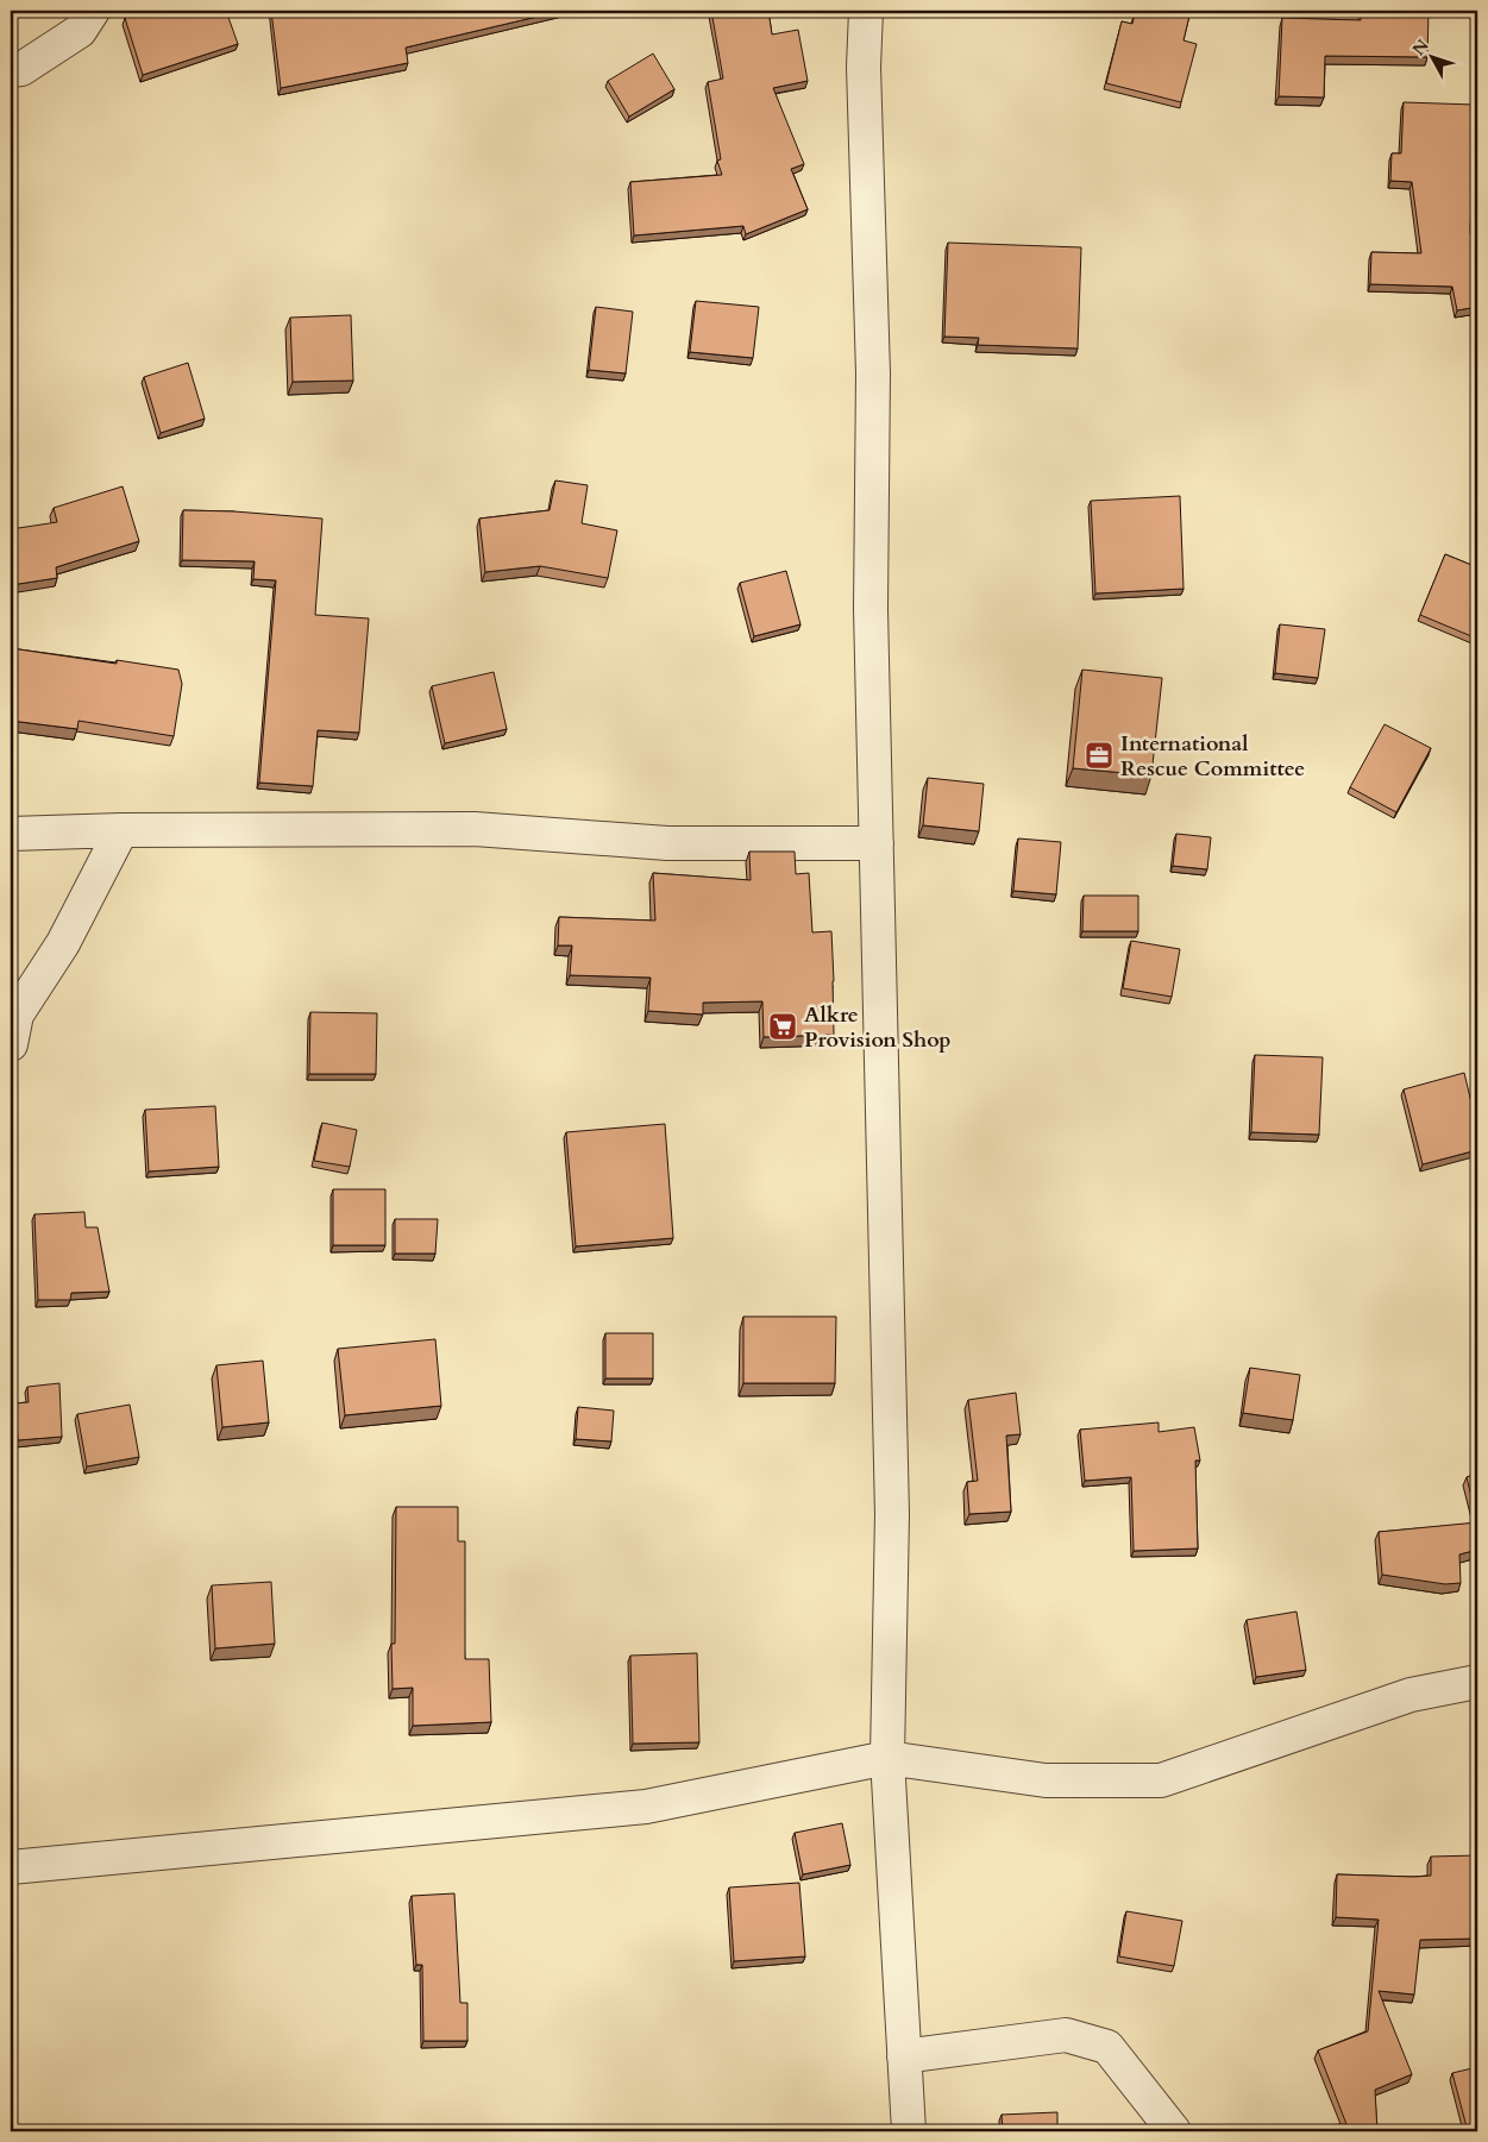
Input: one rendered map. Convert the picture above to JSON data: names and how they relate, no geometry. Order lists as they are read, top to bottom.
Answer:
{
  "places": {
    "office": ["International Rescue Committee"],
    "supermarket": ["Alkre Provision Shop"]
  },
  "north": "top left"
}
